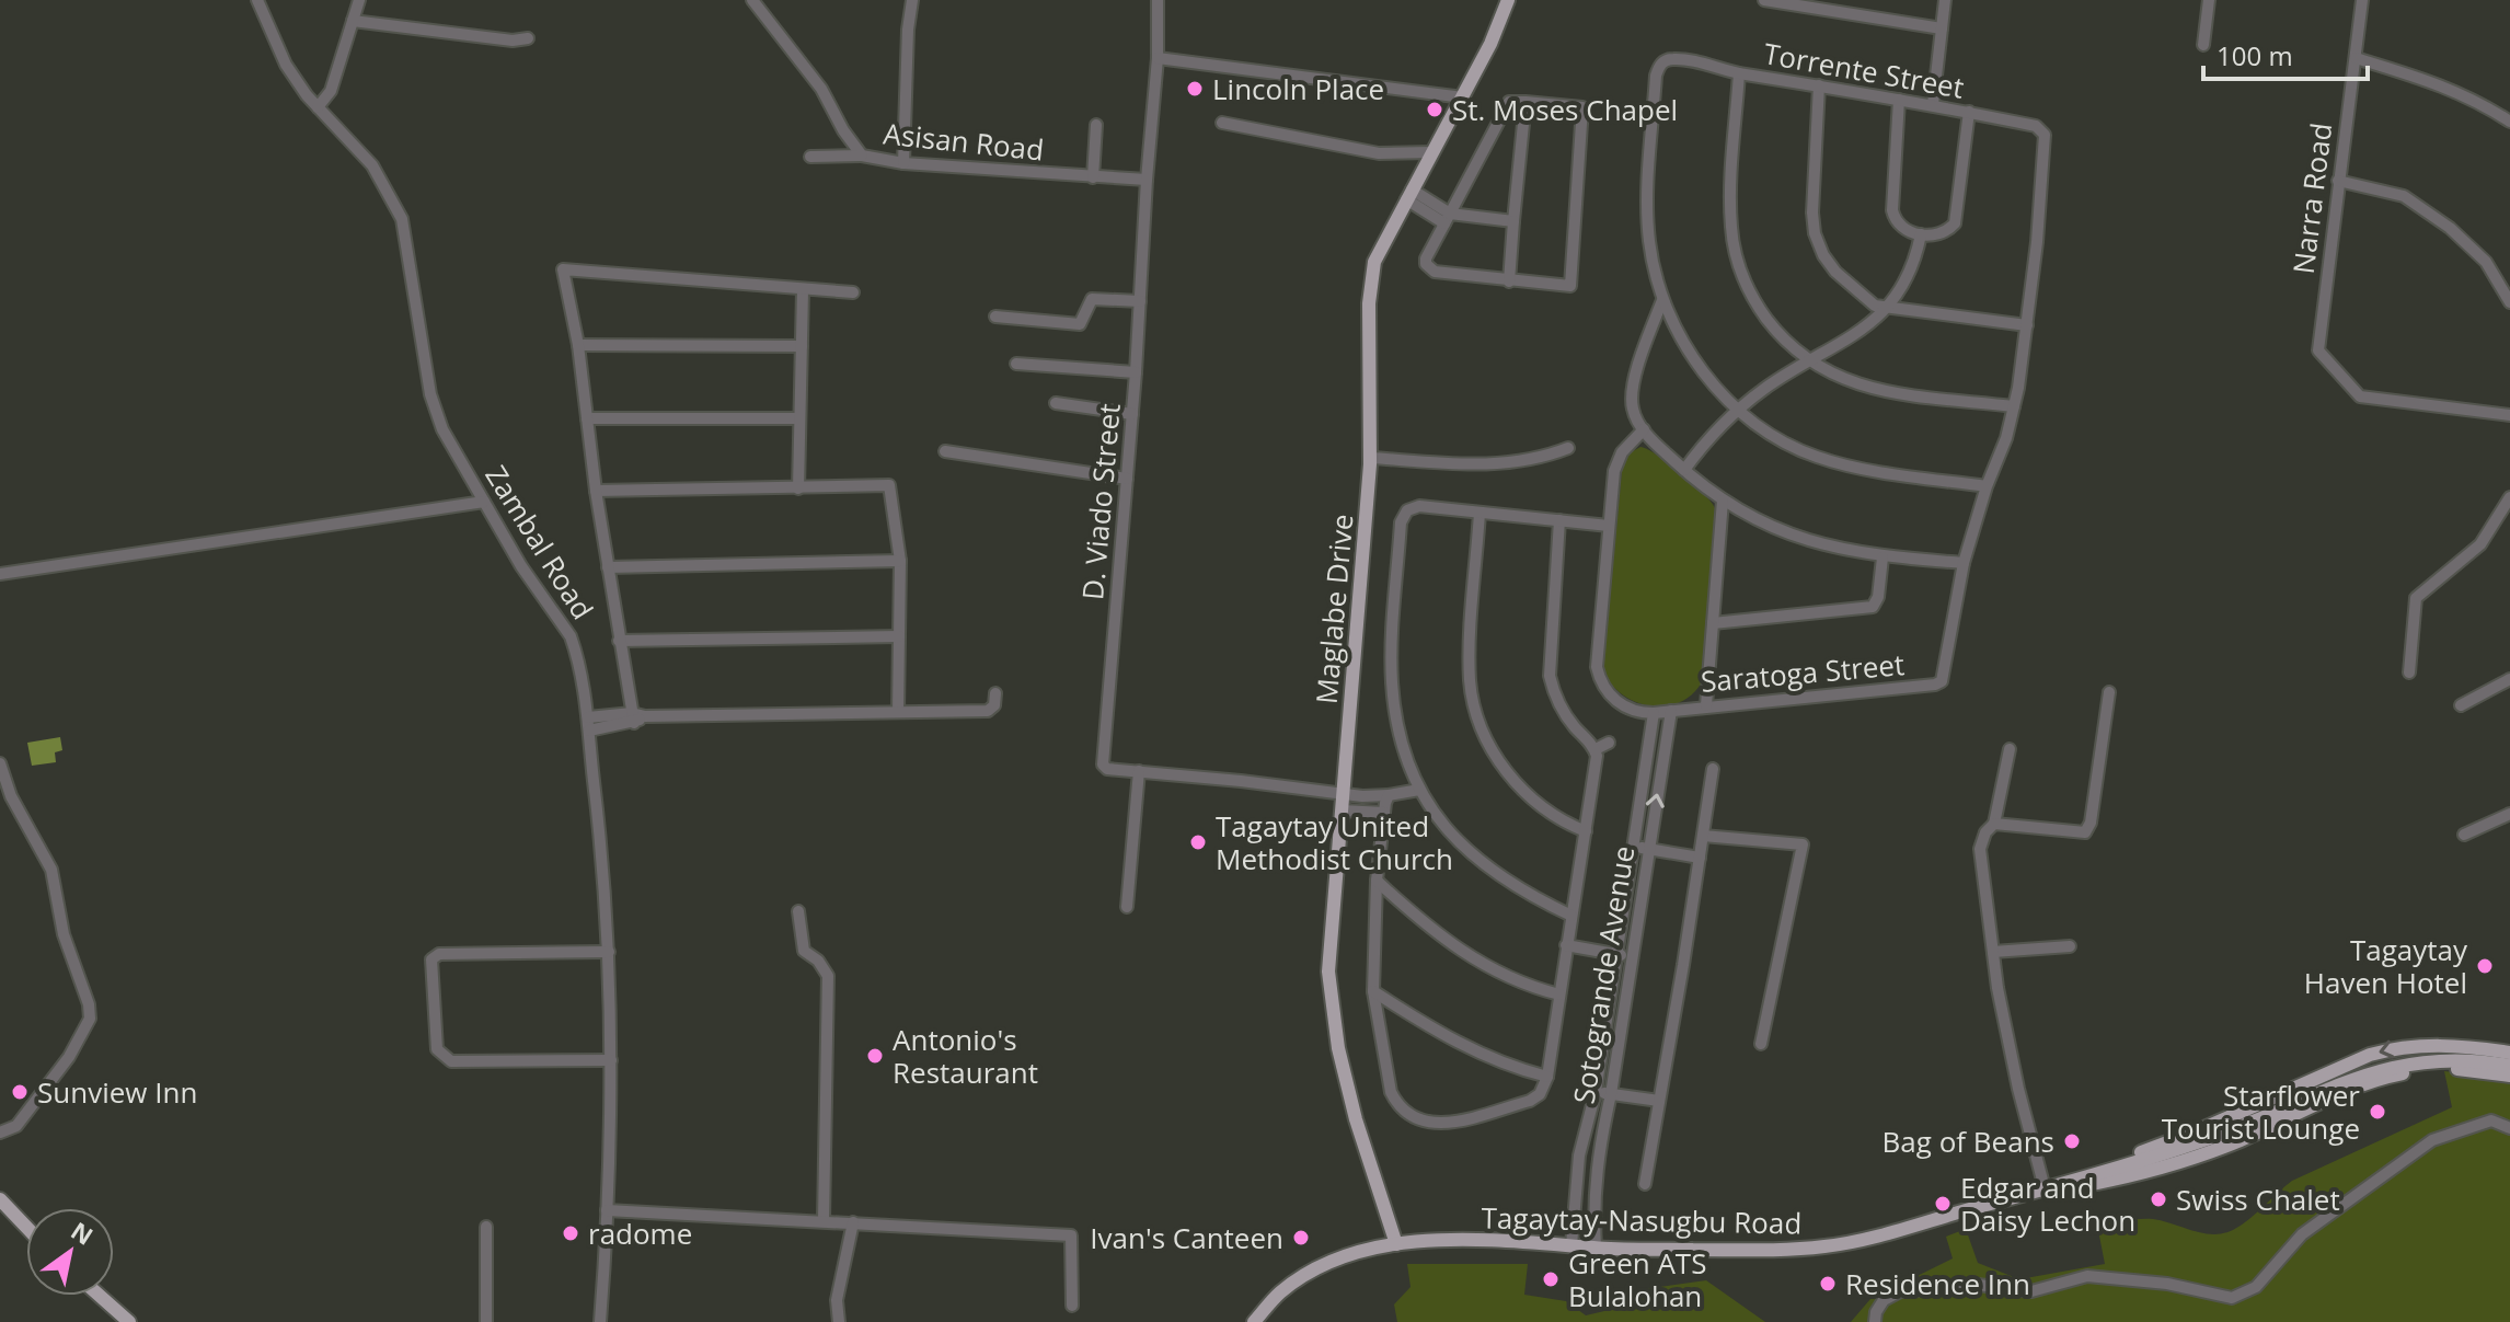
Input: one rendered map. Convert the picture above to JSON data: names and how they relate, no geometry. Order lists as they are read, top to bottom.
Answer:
{
  "streets": {
    "main road": ["Maglabe Drive", "Tagaytay-Nasugbu Road"],
    "street": [
      "Torrente Street",
      "Asisan Road",
      "Narra Road",
      "D. Viado Street",
      "Zambal Road",
      "Saratoga Street",
      "Sotogrande Avenue"
    ]
  },
  "crossings": [
    ["Torrente Street", "Saratoga Street"],
    ["Asisan Road", "D. Viado Street"],
    ["D. Viado Street", "Maglabe Drive"],
    ["Maglabe Drive", "Tagaytay-Nasugbu Road"],
    ["Saratoga Street", "Sotogrande Avenue"],
    ["Sotogrande Avenue", "Tagaytay-Nasugbu Road"]
  ],
  "places": [
    "Lincoln Place",
    "St. Moses Chapel",
    "Tagaytay United Methodist Church",
    "Tagaytay Haven Hotel",
    "Antonio's Restaurant",
    "Sunview Inn",
    "Starflower Tourist Lounge",
    "Bag of Beans",
    "Swiss Chalet",
    "Edgar and Daisy Lechon",
    "radome",
    "Ivan's Canteen",
    "Green ATS Bulalohan",
    "Residence Inn"
  ],
  "scale_bar": "100 m",
  "north": "top right"
}
